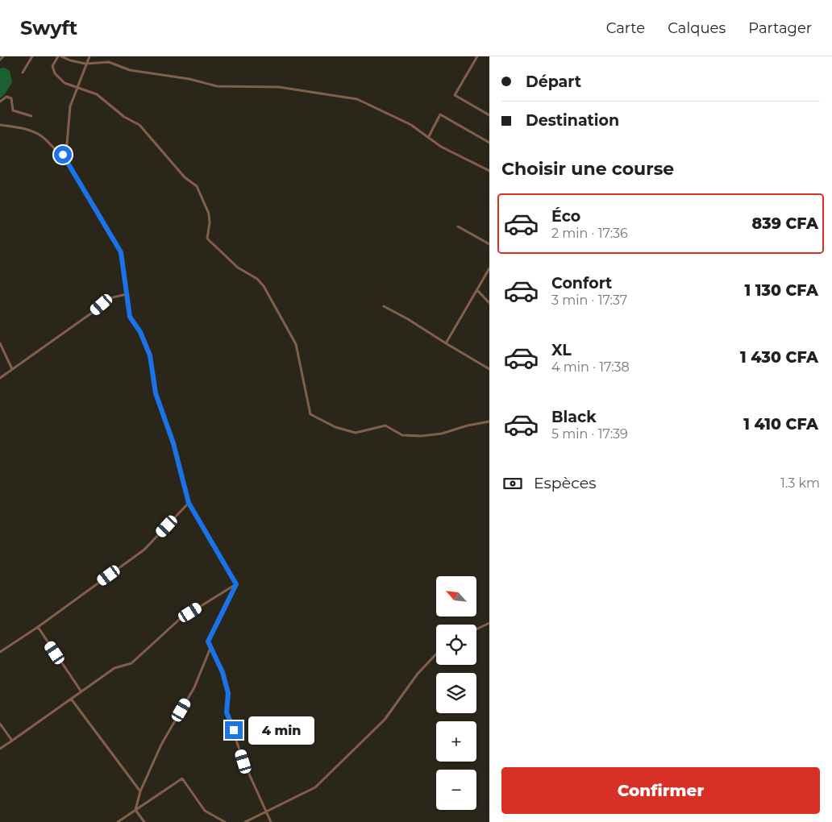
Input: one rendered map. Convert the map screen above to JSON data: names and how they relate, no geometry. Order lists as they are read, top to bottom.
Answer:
{
  "north": "top left",
  "page": {
    "header": "Swyft",
    "nav": ["Carte", "Calques", "Partager"],
    "banner": ["Départ", "Destination"],
    "heading": "Choisir une course",
    "list": [
      {
        "name": "Éco",
        "note": "2 min · 17:36",
        "value": "839 CFA"
      },
      {
        "name": "Confort",
        "note": "3 min · 17:37",
        "value": "1 130 CFA"
      },
      {
        "name": "XL",
        "note": "4 min · 17:38",
        "value": "1 430 CFA"
      },
      {
        "name": "Black",
        "note": "5 min · 17:39",
        "value": "1 410 CFA"
      }
    ],
    "pay": ["Espèces", "1.3 km"],
    "map_buttons": ["+", "−"],
    "bubble": "4 min",
    "buttons": "Confirmer"
  }
}
